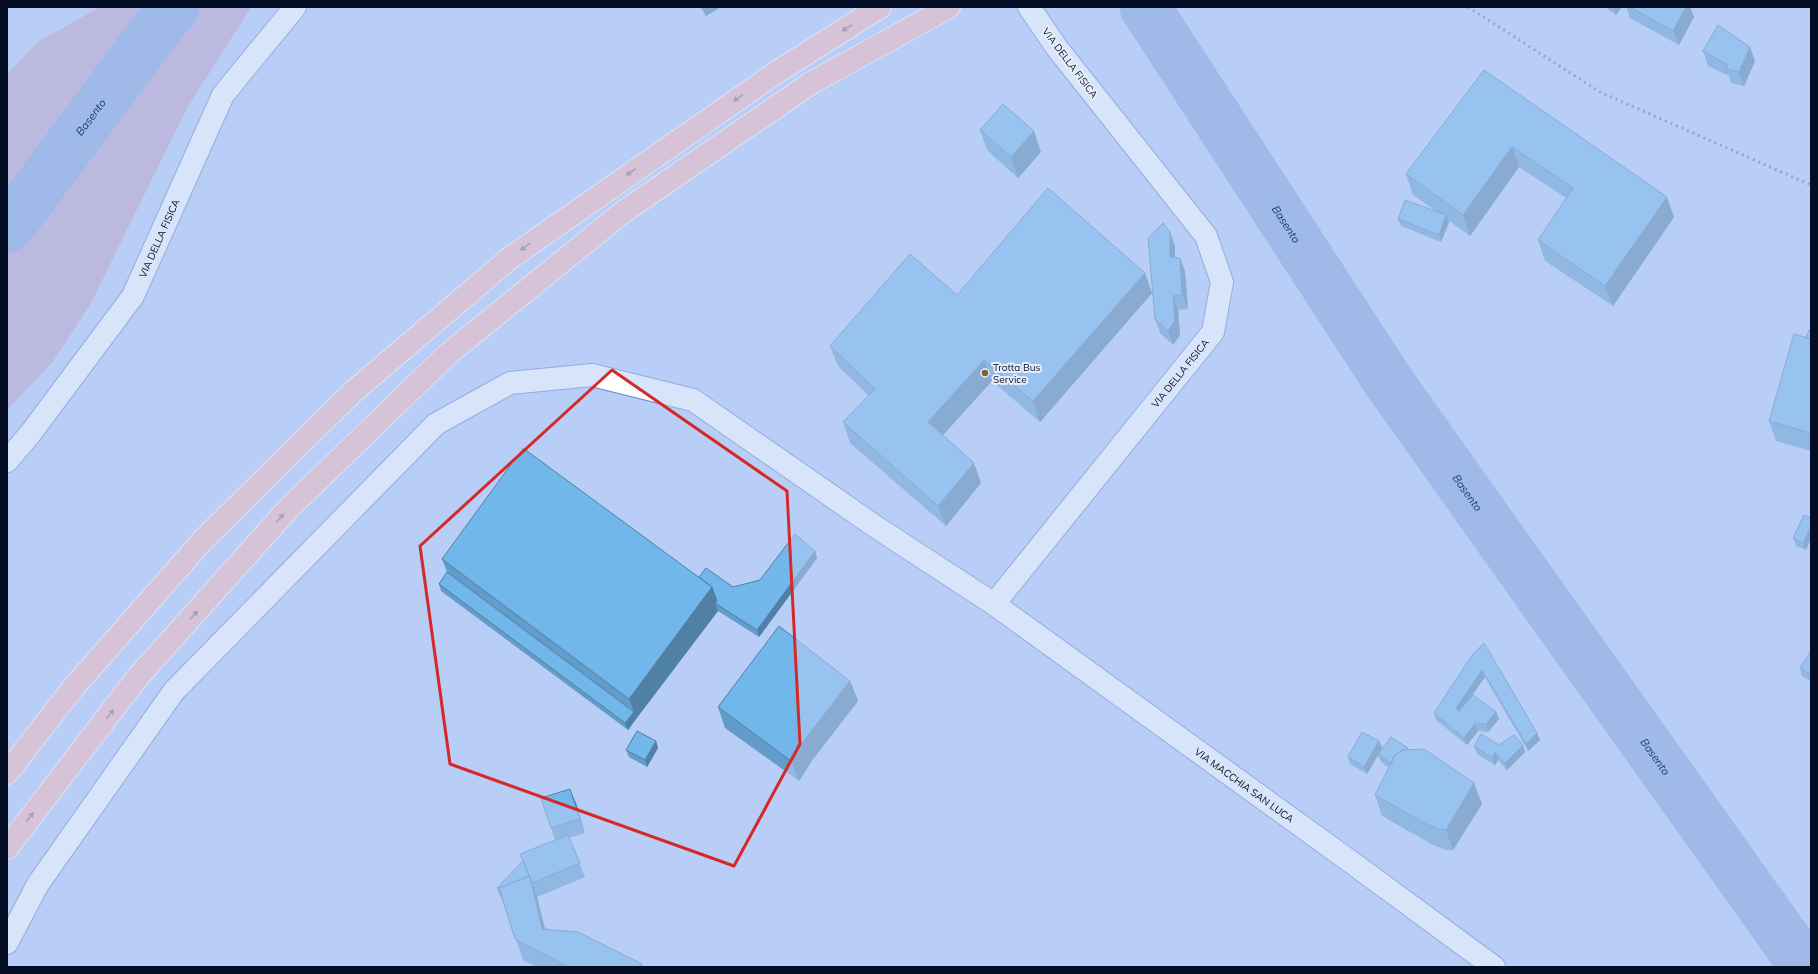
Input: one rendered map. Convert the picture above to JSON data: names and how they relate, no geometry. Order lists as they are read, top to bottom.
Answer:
{
  "streets": {
    "street": ["VIA DELLA FISICA", "VIA MACCHIA SAN LUCA"]
  },
  "crossings": [
    ["VIA DELLA FISICA", "VIA MACCHIA SAN LUCA"]
  ],
  "water": ["Basento"],
  "places": ["Trotta Bus Service"]
}
